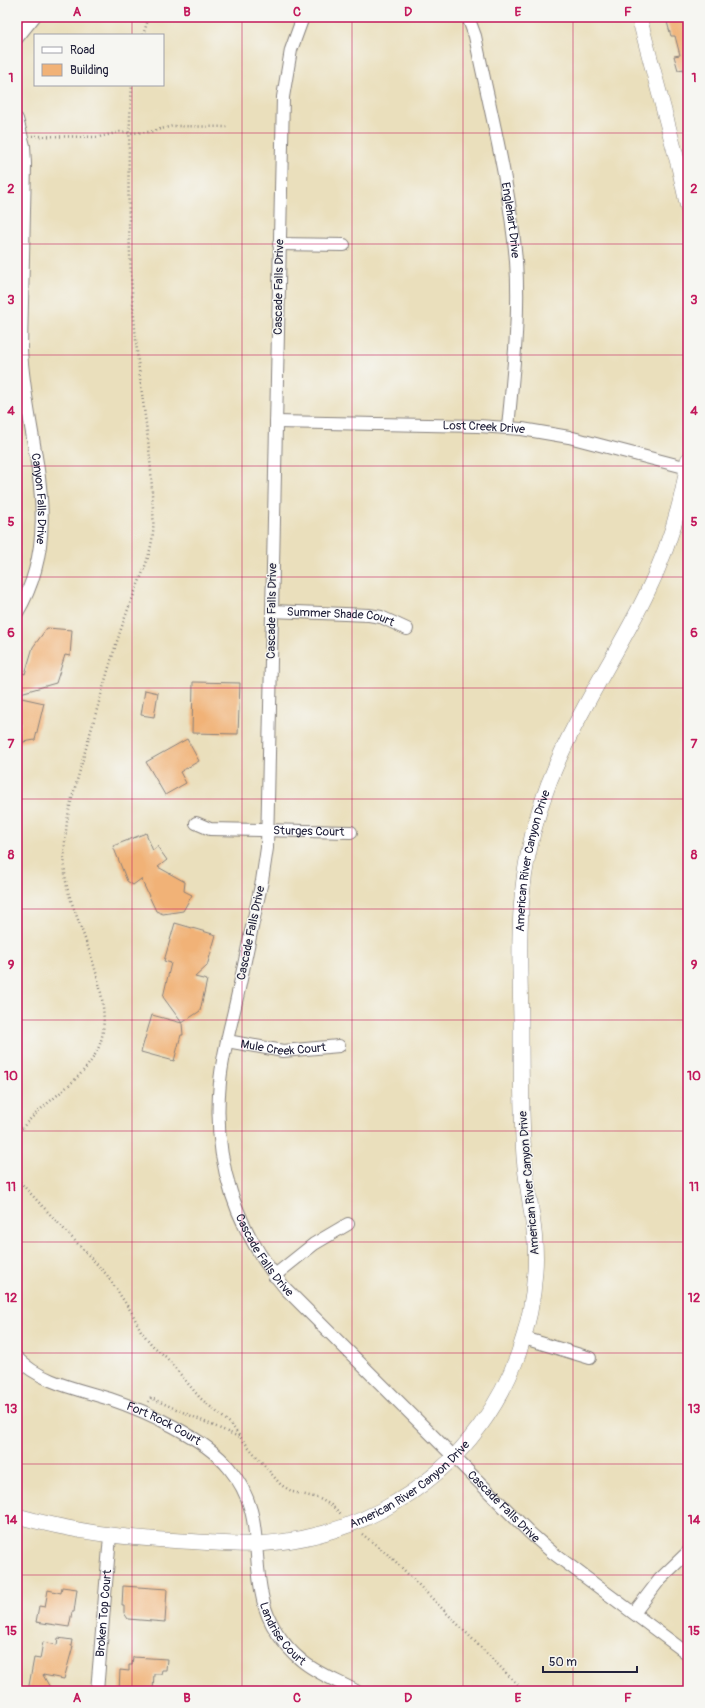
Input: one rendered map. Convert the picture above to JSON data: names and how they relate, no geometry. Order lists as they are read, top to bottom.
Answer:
{
  "streets": {
    "street": [
      "Englehart Drive",
      "Cascade Falls Drive",
      "Lost Creek Drive",
      "Canyon Falls Drive",
      "Summer Shade Court",
      "Sturges Court",
      "American River Canyon Drive",
      "Mule Creek Court",
      "Fort Rock Court",
      "Broken Top Court",
      "Landrise Court"
    ]
  },
  "crossings": [
    ["Englehart Drive", "Lost Creek Drive"],
    ["Cascade Falls Drive", "Lost Creek Drive"],
    ["Cascade Falls Drive", "Summer Shade Court"],
    ["Cascade Falls Drive", "Sturges Court"],
    ["Cascade Falls Drive", "American River Canyon Drive"],
    ["Cascade Falls Drive", "Mule Creek Court"],
    ["Lost Creek Drive", "American River Canyon Drive"],
    ["American River Canyon Drive", "Fort Rock Court"],
    ["American River Canyon Drive", "Broken Top Court"],
    ["American River Canyon Drive", "Landrise Court"],
    ["Fort Rock Court", "Landrise Court"]
  ],
  "legend": ["Road", "Building"],
  "scale_bar": "50 m",
  "grid": {
    "columns": [
      "A",
      "B",
      "C",
      "D",
      "E",
      "F"
    ],
    "rows": [
      "1",
      "2",
      "3",
      "4",
      "5",
      "6",
      "7",
      "8",
      "9",
      "10",
      "11",
      "12",
      "13",
      "14",
      "15"
    ]
  }
}
